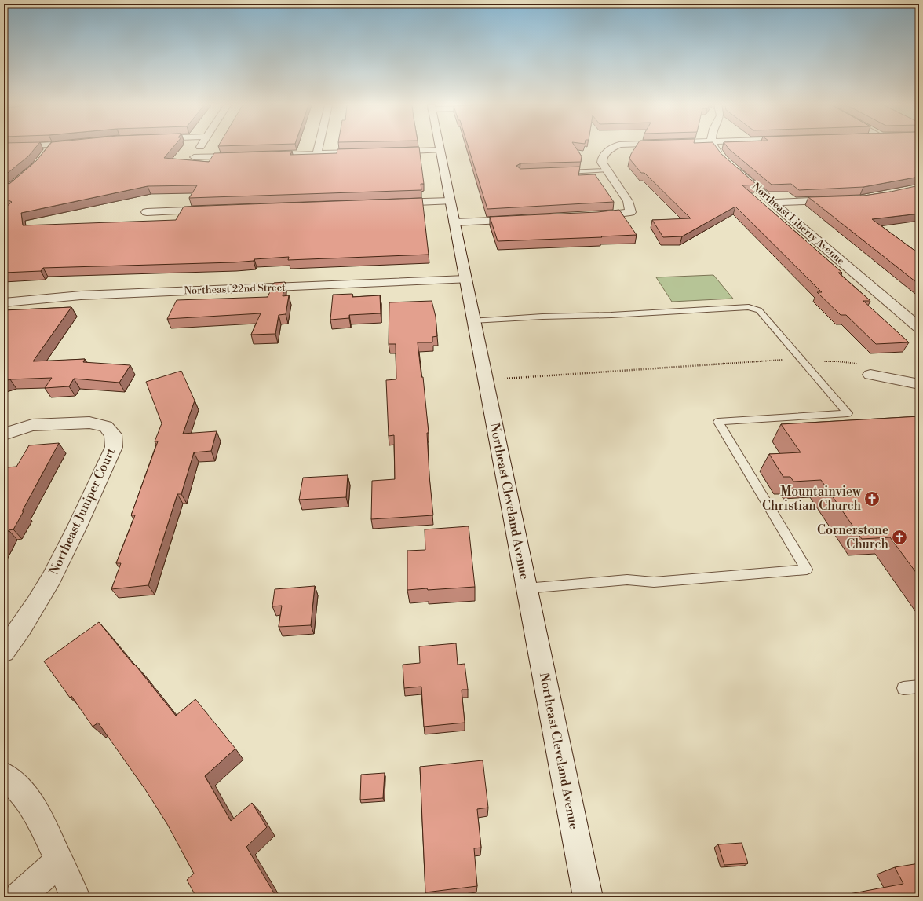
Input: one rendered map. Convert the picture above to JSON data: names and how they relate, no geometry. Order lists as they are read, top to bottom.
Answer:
{
  "streets": {
    "street": [
      "Northeast Liberty Avenue",
      "Northeast 22nd Street",
      "Northeast Cleveland Avenue",
      "Northeast Juniper Court"
    ]
  },
  "crossings": [
    ["Northeast 22nd Street", "Northeast Cleveland Avenue"]
  ],
  "places": {
    "church": ["Mountainview Christian Church", "Cornerstone Church"]
  }
}
